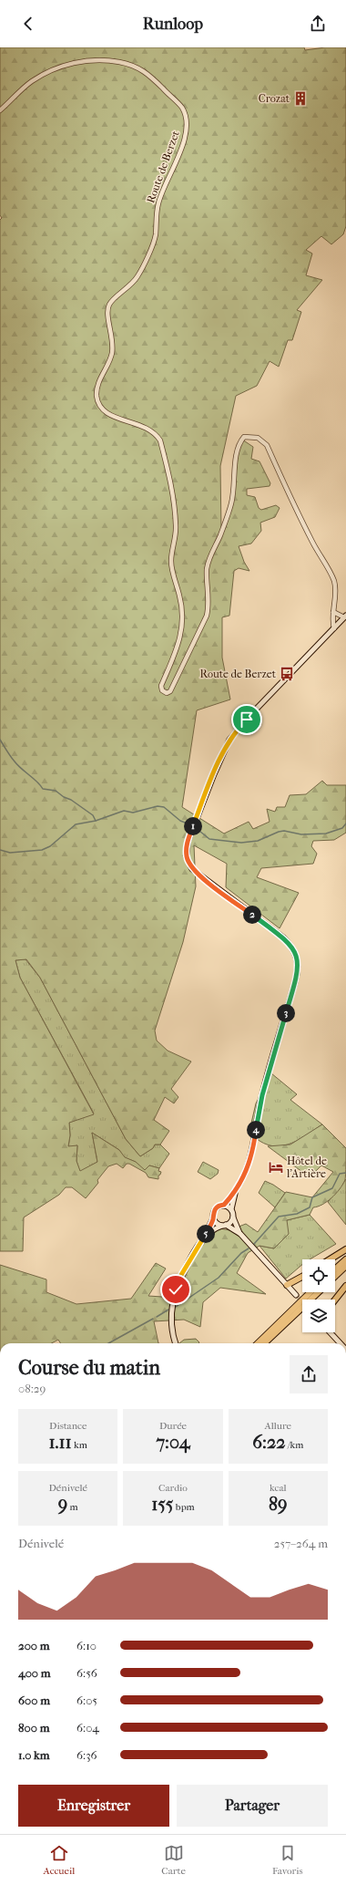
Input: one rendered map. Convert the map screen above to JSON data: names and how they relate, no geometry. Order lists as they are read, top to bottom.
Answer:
{
  "streets": {
    "street": ["Route de Berzet"]
  },
  "places": {
    "building": ["Crozat"],
    "bus stop": ["Route de Berzet"],
    "hotel": ["Hôtel de l'Artière"]
  },
  "page": {
    "header": "Runloop",
    "pins": [
      "1",
      "2",
      "3",
      "4",
      "5"
    ],
    "heading": ["Course du matin", "08:29"],
    "stats": [
      ["Distance", "1.11 km"],
      ["Durée", "7:04"],
      ["Allure", "6:22 /km"],
      ["Dénivelé", "9 m"],
      ["Cardio", "155 bpm"],
      ["kcal", "89"]
    ],
    "chart": ["Dénivelé", "257–264 m"],
    "list": [
      {
        "name": "200 m",
        "note": "6:10"
      },
      {
        "name": "400 m",
        "note": "6:56"
      },
      {
        "name": "600 m",
        "note": "6:05"
      },
      {
        "name": "800 m",
        "note": "6:04"
      },
      {
        "name": "1.0 km",
        "note": "6:36"
      }
    ],
    "buttons": ["Enregistrer", "Partager"],
    "tabs": ["Accueil", "Carte", "Favoris"]
  }
}
